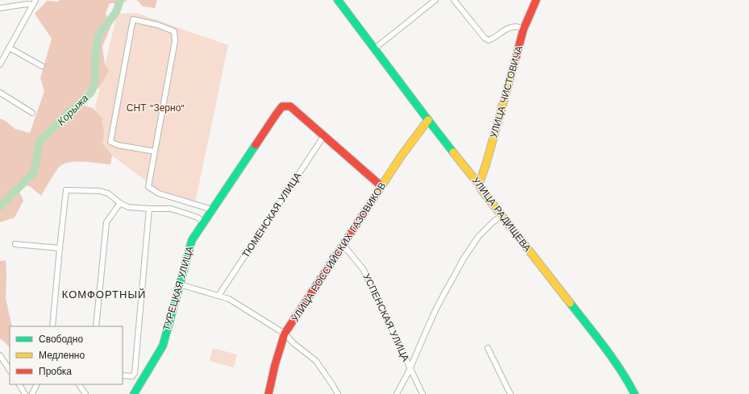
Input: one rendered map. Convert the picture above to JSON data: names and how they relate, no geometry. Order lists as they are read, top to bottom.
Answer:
{
  "streets": {
    "main road": [
      "УЛИЦА ЧИСТОВИЧА",
      "УЛИЦА РАДИЩЕВА",
      "УЛИЦА РОССИЙСКИХ ГАЗОВИКОВ",
      "ТУРЕЦКАЯ УЛИЦА"
    ],
    "street": ["ТЮМЕНСКАЯ УЛИЦА", "УСПЕНСКАЯ УЛИЦА"]
  },
  "crossings": [
    ["УЛИЦА ЧИСТОВИЧА", "УЛИЦА РАДИЩЕВА"],
    ["УЛИЦА РАДИЩЕВА", "УЛИЦА РОССИЙСКИХ ГАЗОВИКОВ"],
    ["ТЮМЕНСКАЯ УЛИЦА", "ТУРЕЦКАЯ УЛИЦА"],
    ["УЛИЦА РОССИЙСКИХ ГАЗОВИКОВ", "УСПЕНСКАЯ УЛИЦА"]
  ],
  "districts": ["КОМФОРТНЫЙ"],
  "water": ["Корыжа"],
  "parks": ["СНТ \"Зерно\""],
  "legend": ["Свободно", "Медленно", "Пробка"]
}
